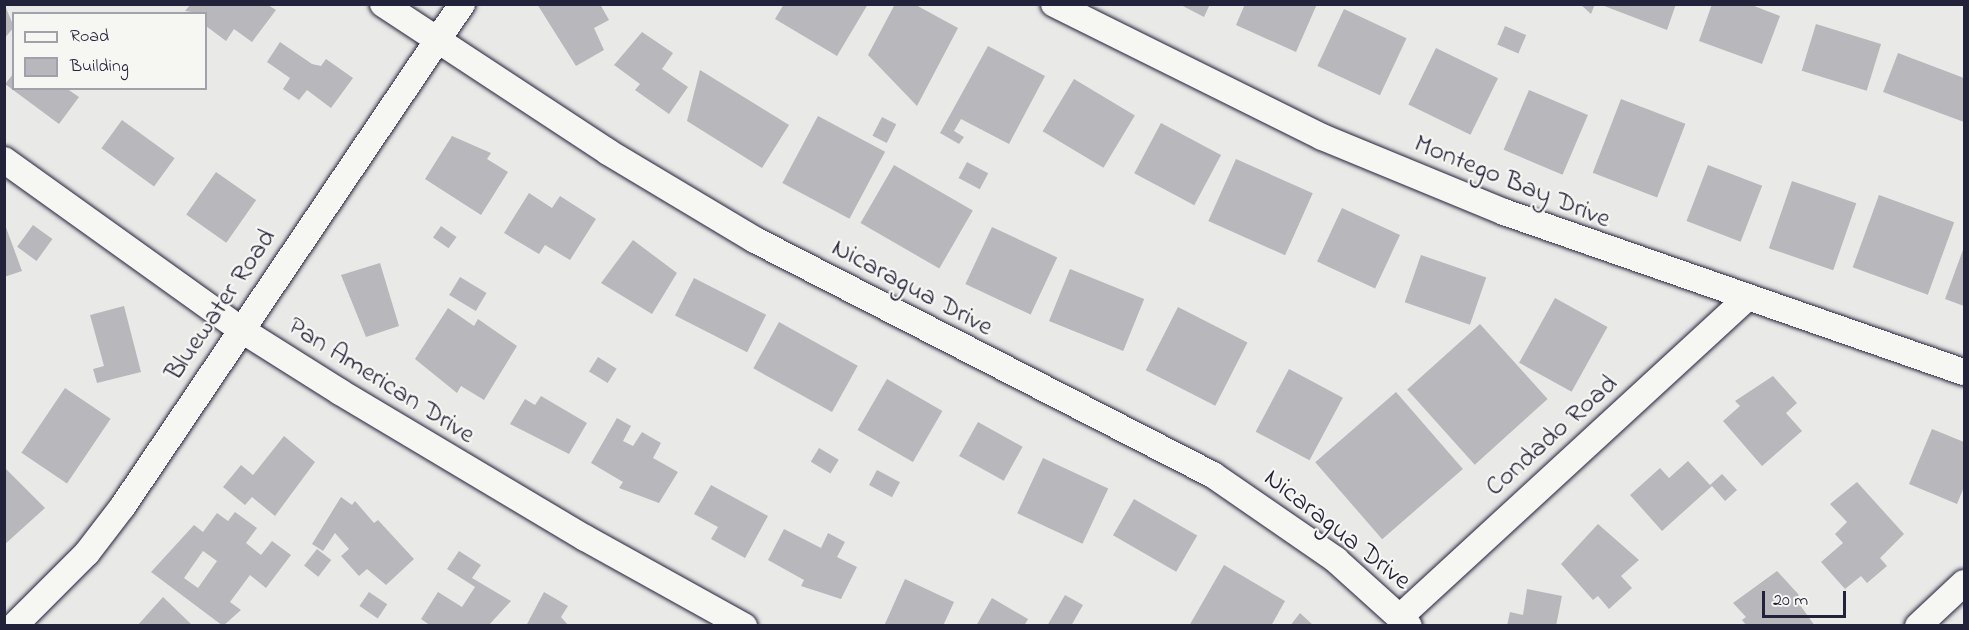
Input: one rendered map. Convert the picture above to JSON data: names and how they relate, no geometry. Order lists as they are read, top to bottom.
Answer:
{
  "streets": {
    "street": [
      "Montego Bay Drive",
      "Nicaragua Drive",
      "Bluewater Road",
      "Pan American Drive",
      "Condado Road"
    ]
  },
  "crossings": [
    ["Montego Bay Drive", "Condado Road"],
    ["Nicaragua Drive", "Bluewater Road"],
    ["Nicaragua Drive", "Condado Road"],
    ["Bluewater Road", "Pan American Drive"]
  ],
  "legend": ["Road", "Building"],
  "scale_bar": "20 m"
}
